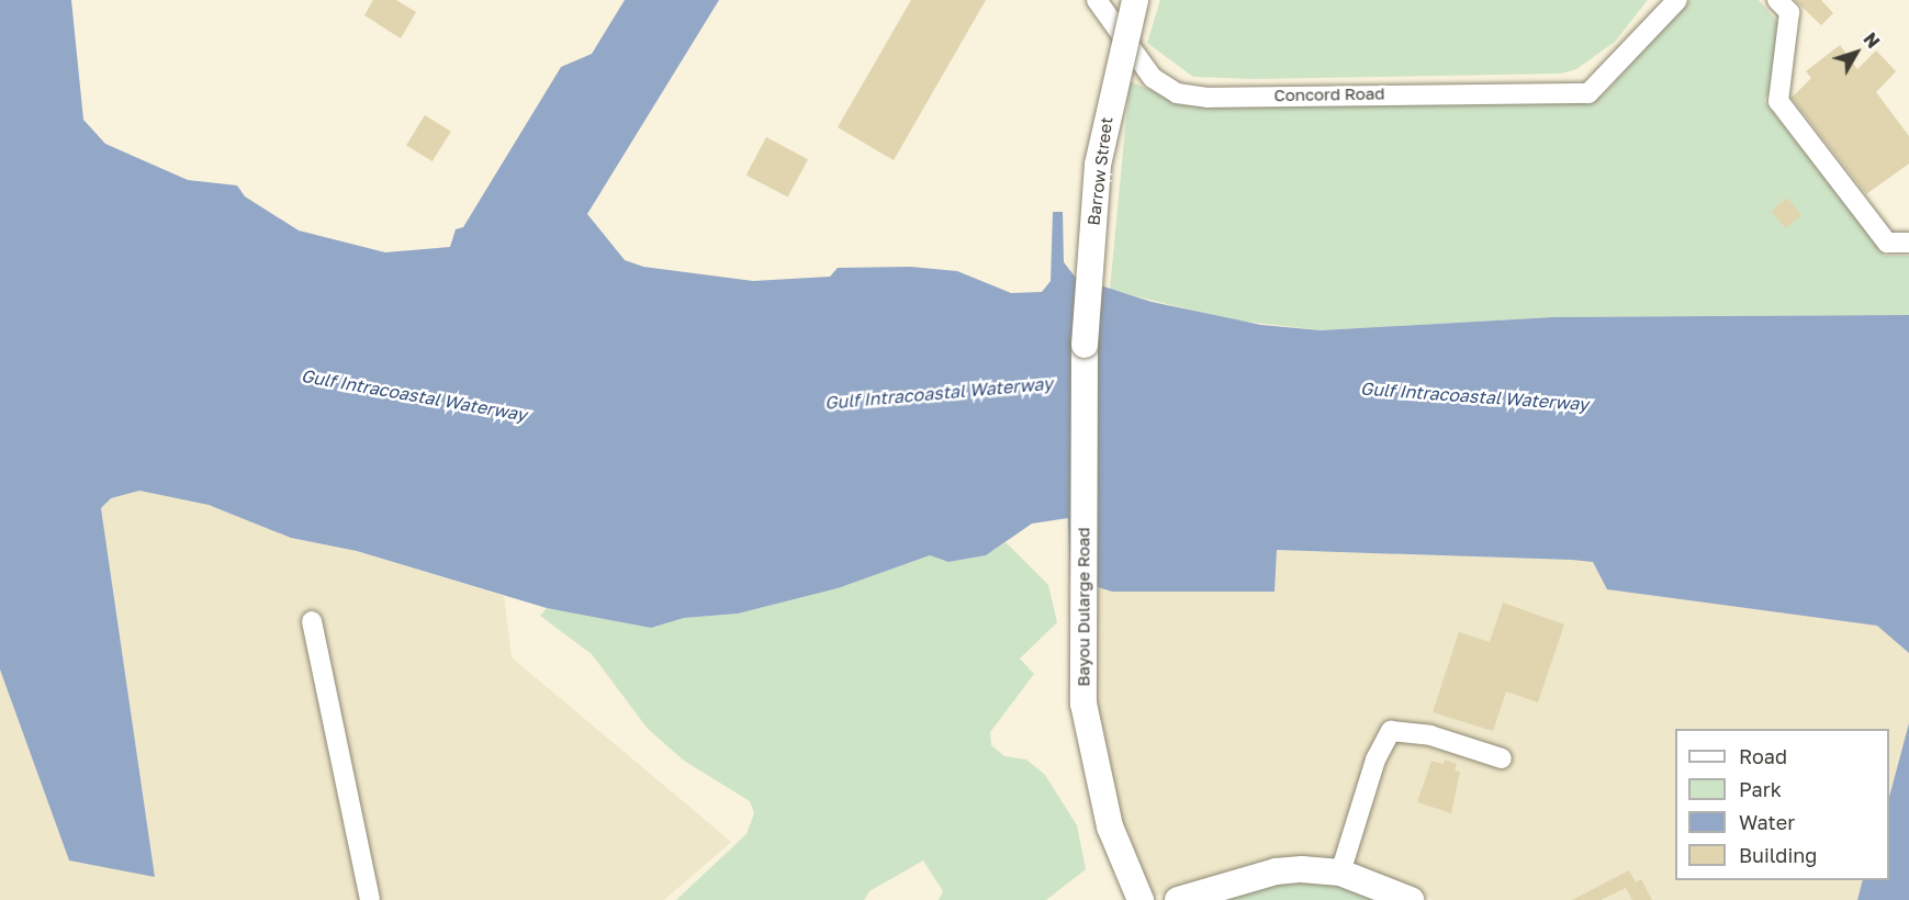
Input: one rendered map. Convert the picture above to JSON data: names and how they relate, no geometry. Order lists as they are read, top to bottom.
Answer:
{
  "streets": {
    "main road": ["Barrow Street", "Bayou Dularge Road"],
    "street": ["Concord Road"]
  },
  "crossings": [
    ["Barrow Street", "Bayou Dularge Road"]
  ],
  "water": ["Gulf Intracoastal Waterway"],
  "legend": [
    "Road",
    "Park",
    "Water",
    "Building"
  ],
  "north": "top right"
}
